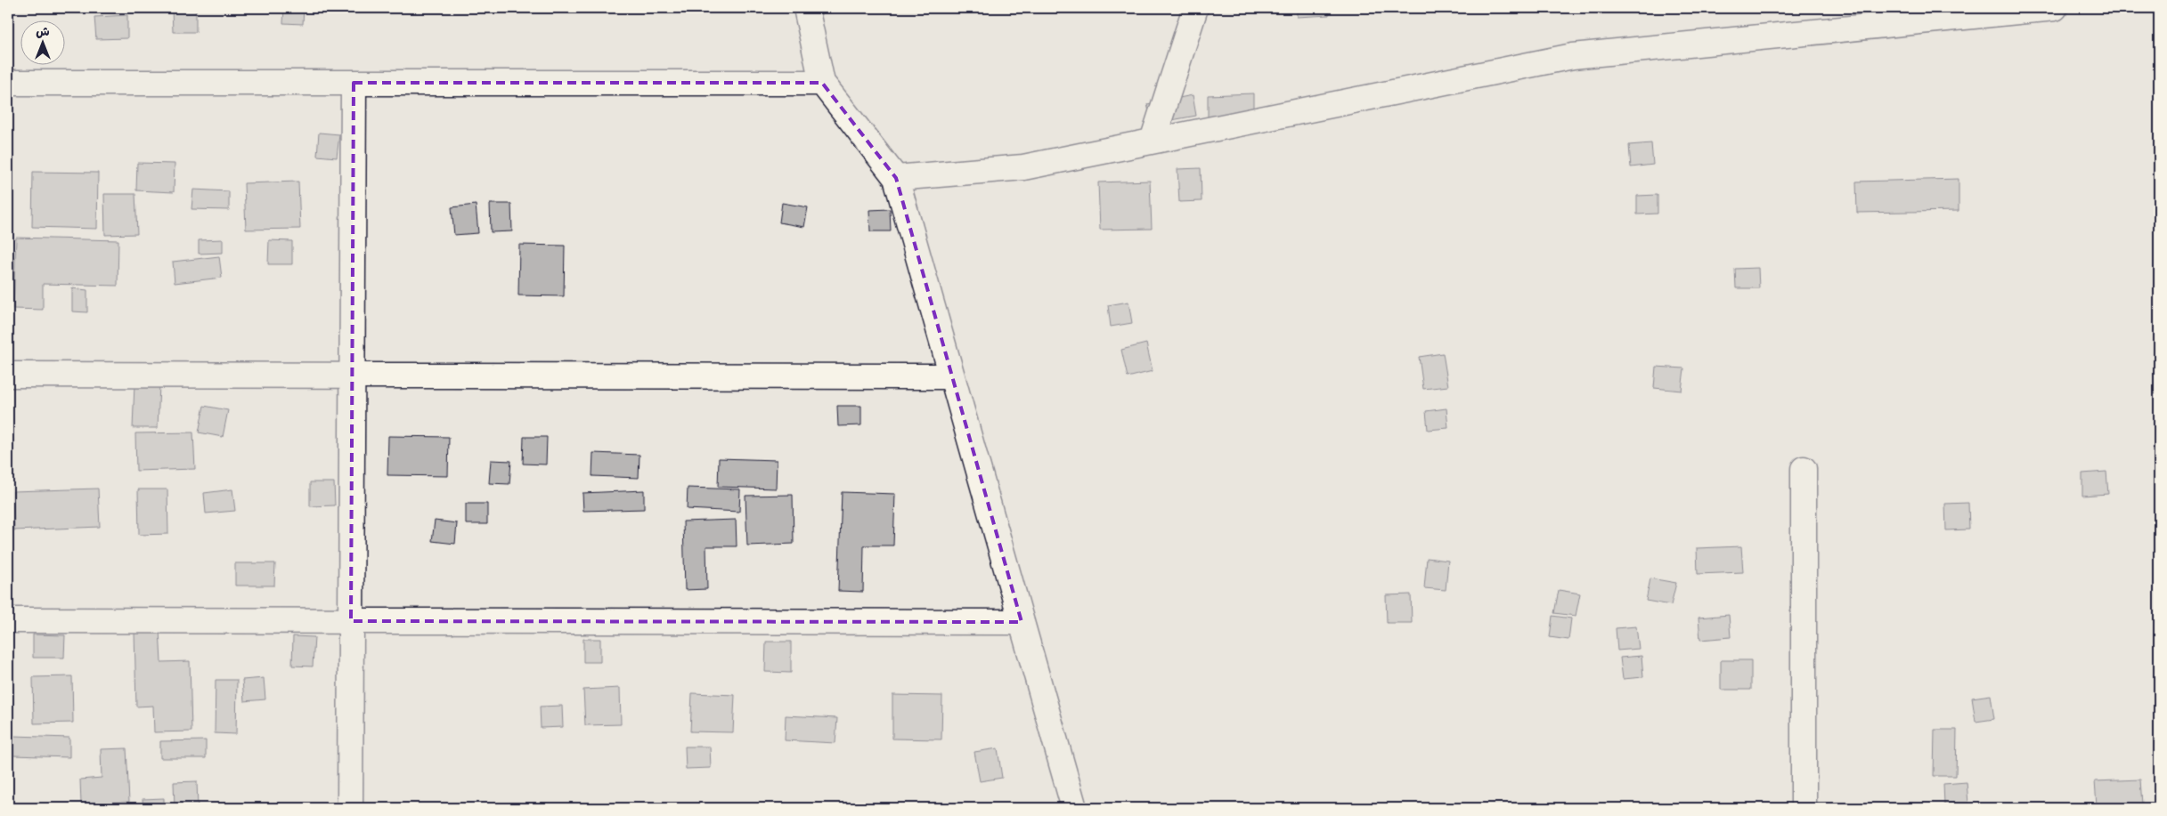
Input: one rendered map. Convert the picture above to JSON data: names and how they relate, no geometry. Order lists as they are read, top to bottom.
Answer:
{
  "north": "top"
}
